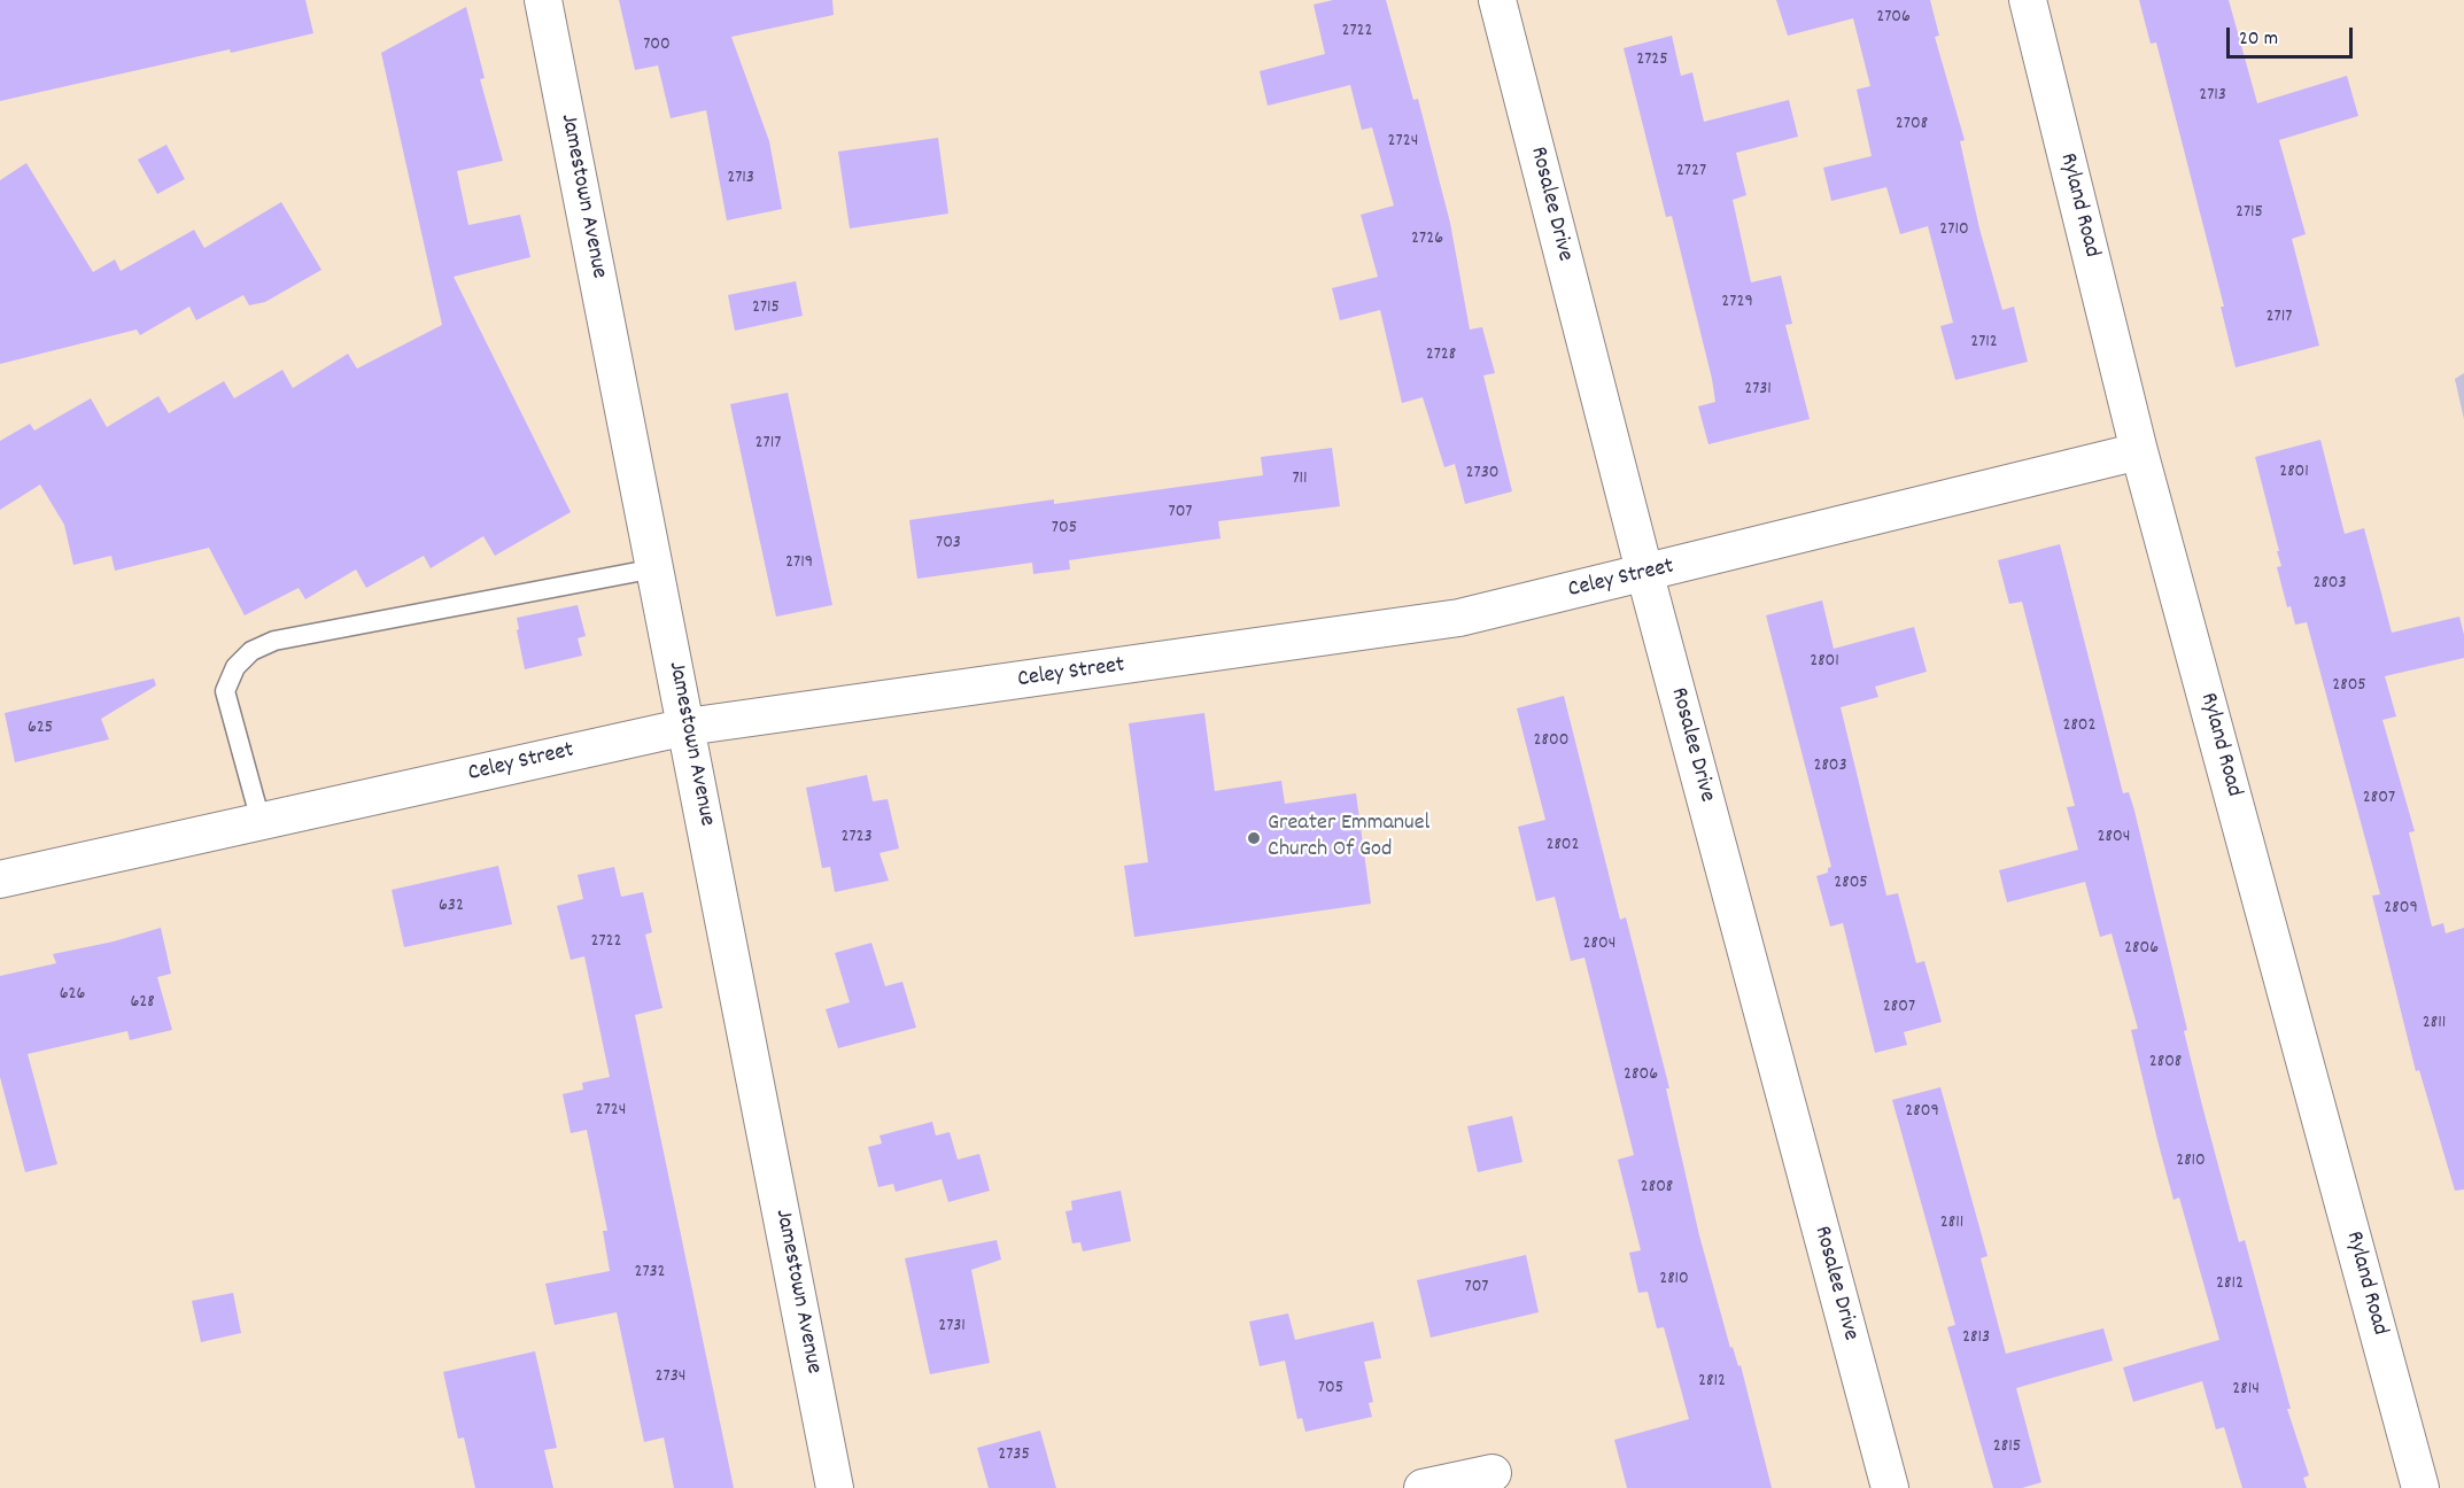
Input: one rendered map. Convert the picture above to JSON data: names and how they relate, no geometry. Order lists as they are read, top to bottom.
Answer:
{
  "streets": {
    "street": [
      "Jamestown Avenue",
      "Rosalee Drive",
      "Ryland Road",
      "Celey Street"
    ]
  },
  "crossings": [
    ["Jamestown Avenue", "Celey Street"],
    ["Rosalee Drive", "Celey Street"],
    ["Ryland Road", "Celey Street"]
  ],
  "places": ["Greater Emmanuel Church Of God"],
  "house_numbers": [
    "2706",
    "2722",
    "700",
    "2725",
    "2713",
    "2708",
    "2724",
    "2727",
    "2713",
    "2715",
    "2710",
    "2726",
    "2729",
    "2715",
    "2717",
    "2712",
    "2728",
    "2731",
    "2717",
    "2801",
    "2730",
    "711",
    "707",
    "705",
    "703",
    "2719",
    "2803",
    "2801",
    "2805",
    "2802",
    "625",
    "2800",
    "2803",
    "2807",
    "2723",
    "2804",
    "2802",
    "2805",
    "632",
    "2809",
    "2722",
    "2804",
    "2806",
    "626",
    "628",
    "2807",
    "2811",
    "2808",
    "2806",
    "2724",
    "2809",
    "2810",
    "2808",
    "2811",
    "2732",
    "2810",
    "2812",
    "707",
    "2731",
    "2813",
    "2734",
    "2812",
    "705",
    "2814",
    "2815",
    "2735"
  ],
  "scale_bar": "20 m"
}
